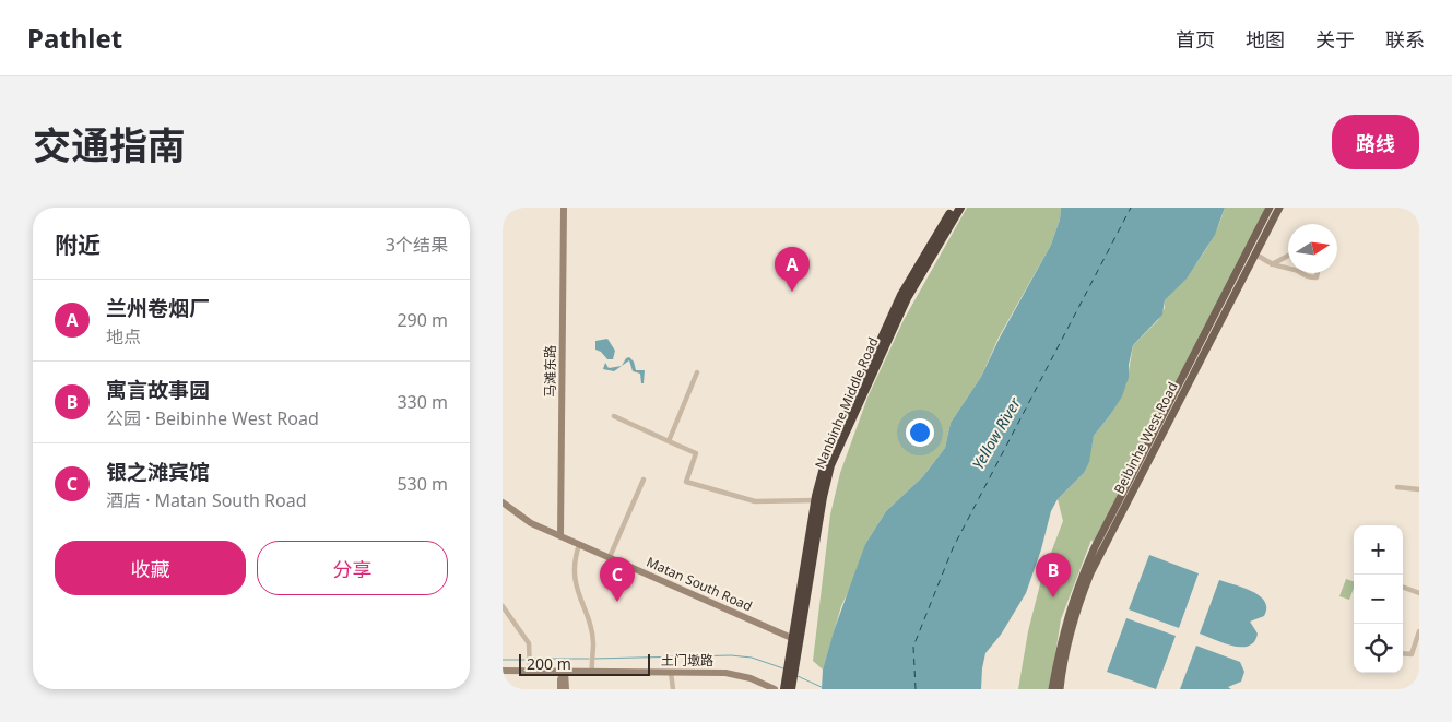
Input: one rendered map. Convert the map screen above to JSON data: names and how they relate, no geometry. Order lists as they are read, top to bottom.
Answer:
{
  "streets": {
    "highway": ["Nanbinhe Middle Road"],
    "main road": [
      "马滩东路",
      "Beibinhe West Road",
      "Matan South Road",
      "土门墩路"
    ]
  },
  "crossings": [
    ["马滩东路", "Matan South Road"],
    ["Nanbinhe Middle Road", "Matan South Road"]
  ],
  "water": ["Yellow River"],
  "scale_bar": "200 m",
  "north": "right",
  "page": {
    "header": "Pathlet",
    "nav": [
      "首页",
      "地图",
      "关于",
      "联系"
    ],
    "title": "交通指南",
    "buttons": [
      "路线",
      ["收藏", "分享"]
    ],
    "heading": ["附近", "3个结果"],
    "pins": ["A", "B", "C"],
    "list": [
      {
        "mark": "A",
        "name": "兰州卷烟厂",
        "note": "地点",
        "value": "290 m"
      },
      {
        "mark": "B",
        "name": "寓言故事园",
        "note": "公园 · Beibinhe West Road",
        "value": "330 m"
      },
      {
        "mark": "C",
        "name": "银之滩宾馆",
        "note": "酒店 · Matan South Road",
        "value": "530 m"
      }
    ],
    "map_buttons": ["+", "−"],
    "scale": "200 m"
  }
}
